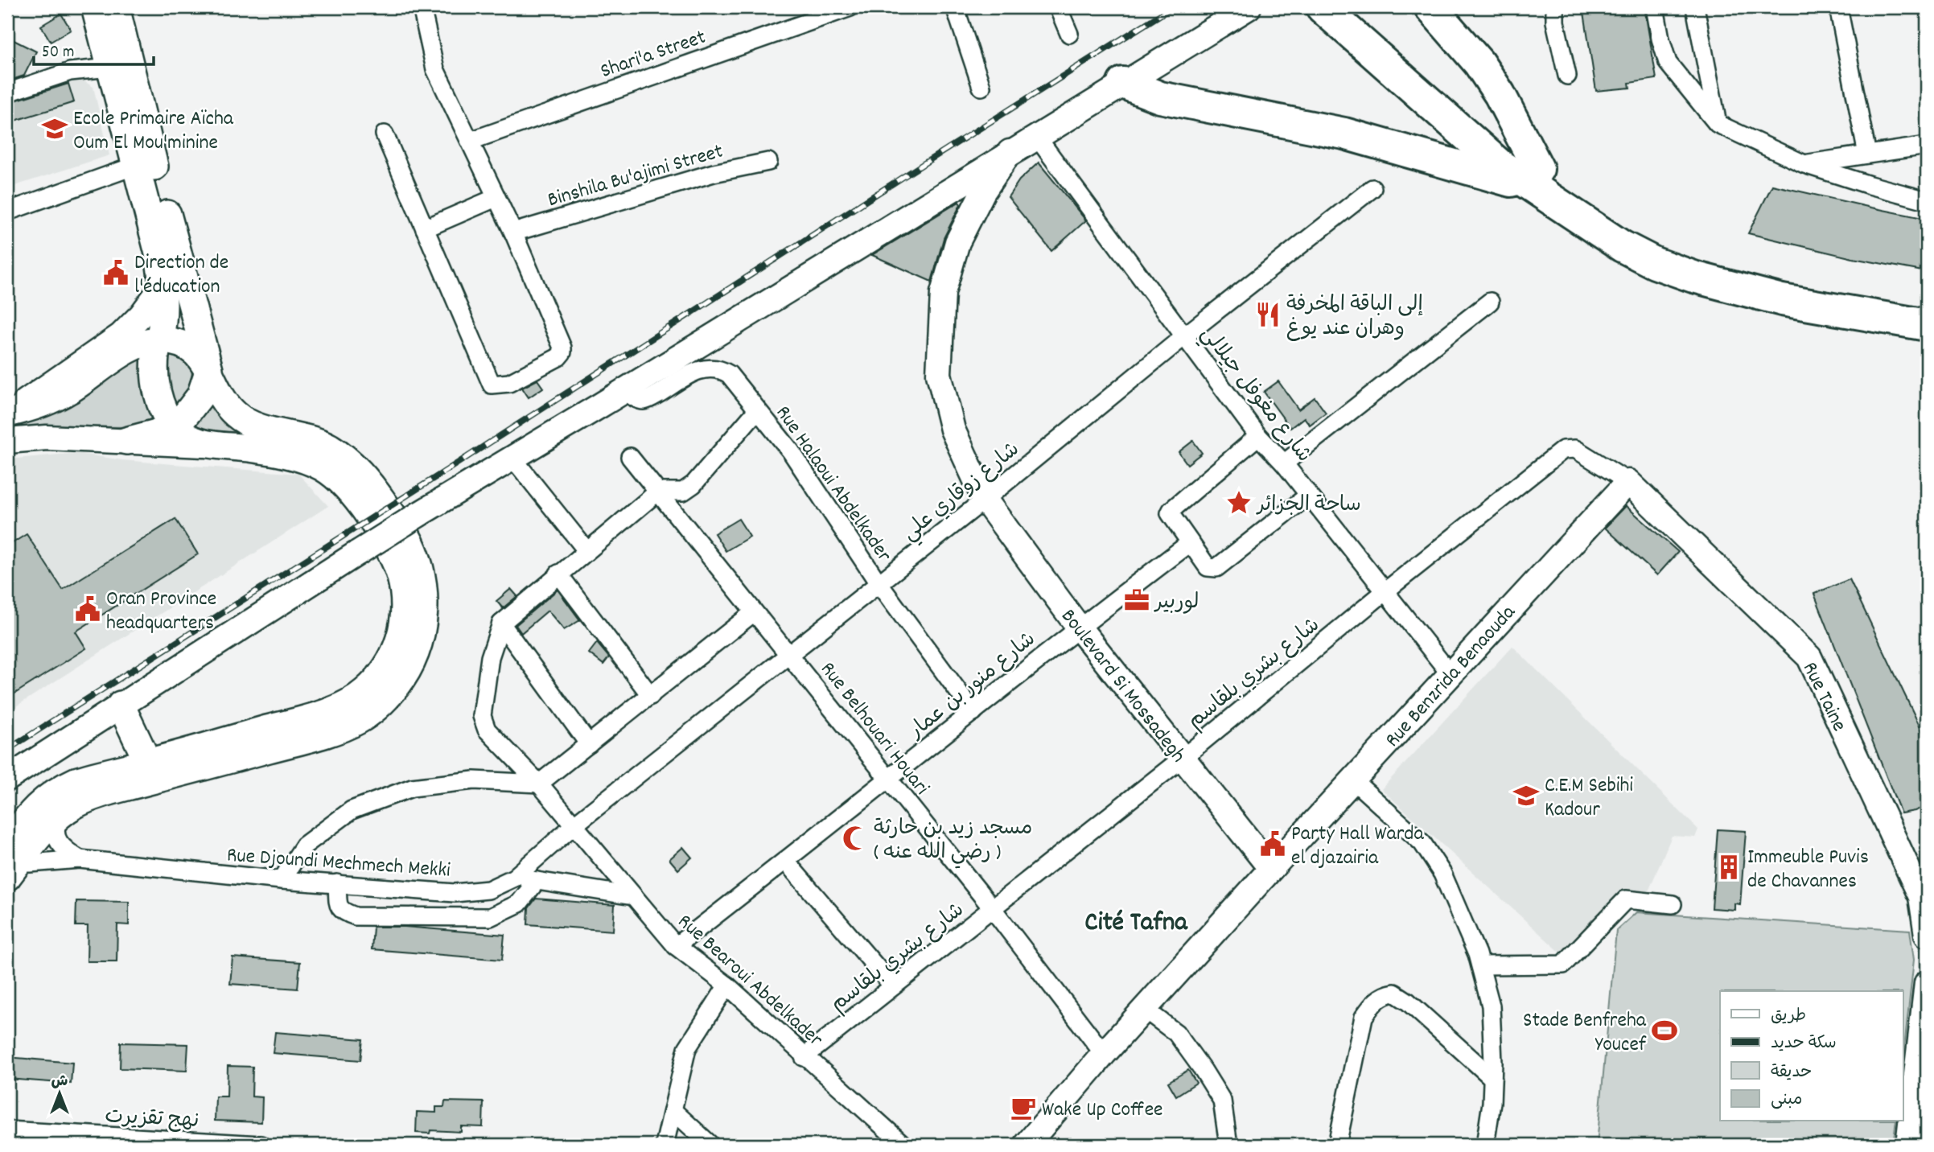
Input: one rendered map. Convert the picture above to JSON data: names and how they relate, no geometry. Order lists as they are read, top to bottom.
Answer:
{
  "streets": {
    "street": [
      "Shari'a Street",
      "Binshila Bu'ajimi Street",
      "شارع مغوفل جيلالي",
      "Rue Halaoui Abdelkader",
      "شارع زوقاري علي",
      "شارع بشري بلقاسم",
      "Rue Benzrida Benaouda",
      "شارع منور بن عمار",
      "Boulevard Si Mossadegh",
      "Rue Taine",
      "Rue Belhouari Houari",
      "Rue Djoundi Mechmech Mekki",
      "Rue Bearoui Abdelkader",
      "نهج تقزيرت"
    ]
  },
  "crossings": [
    ["شارع مغوفل جيلالي", "شارع زوقاري علي"],
    ["شارع مغوفل جيلالي", "شارع بشري بلقاسم"],
    ["شارع مغوفل جيلالي", "Rue Benzrida Benaouda"],
    ["Rue Halaoui Abdelkader", "شارع زوقاري علي"],
    ["Rue Halaoui Abdelkader", "شارع منور بن عمار"],
    ["شارع زوقاري علي", "Boulevard Si Mossadegh"],
    ["شارع زوقاري علي", "Rue Belhouari Houari"],
    ["شارع زوقاري علي", "Rue Djoundi Mechmech Mekki"],
    ["شارع زوقاري علي", "Rue Bearoui Abdelkader"],
    ["شارع بشري بلقاسم", "Rue Benzrida Benaouda"],
    ["شارع بشري بلقاسم", "Boulevard Si Mossadegh"],
    ["شارع بشري بلقاسم", "Rue Taine"],
    ["شارع بشري بلقاسم", "Rue Belhouari Houari"],
    ["شارع بشري بلقاسم", "Rue Bearoui Abdelkader"],
    ["Rue Benzrida Benaouda", "Boulevard Si Mossadegh"],
    ["Rue Benzrida Benaouda", "Rue Taine"],
    ["شارع منور بن عمار", "Boulevard Si Mossadegh"],
    ["شارع منور بن عمار", "Rue Belhouari Houari"],
    ["شارع منور بن عمار", "Rue Bearoui Abdelkader"],
    ["Rue Djoundi Mechmech Mekki", "Rue Bearoui Abdelkader"]
  ],
  "districts": ["Cité Tafna"],
  "places": {
    "school or university": ["Ecole Primaire Aïcha Oum El Mou'minine", "C.E.M Sebihi Kadour"],
    "public building": ["Direction de l'éducation", "Oran Province headquarters", "Party Hall Warda el djazairia"],
    "restaurant": ["إلى الباقة المخرفة وهران عند يوغ"],
    "place": ["ساحة الجزائر"],
    "office": ["لوربير"],
    "mosque": ["مسجد زيد بن حارثة ( رضي الله عنه )"],
    "building": ["Immeuble Puvis de Chavannes"],
    "sports": ["Stade Benfreha Youcef"],
    "cafe": ["Wake Up Coffee"]
  },
  "legend": [
    "طريق",
    "سكة حديد",
    "حديقة",
    "مبنى"
  ],
  "scale_bar": "50 m",
  "north": "top"
}
